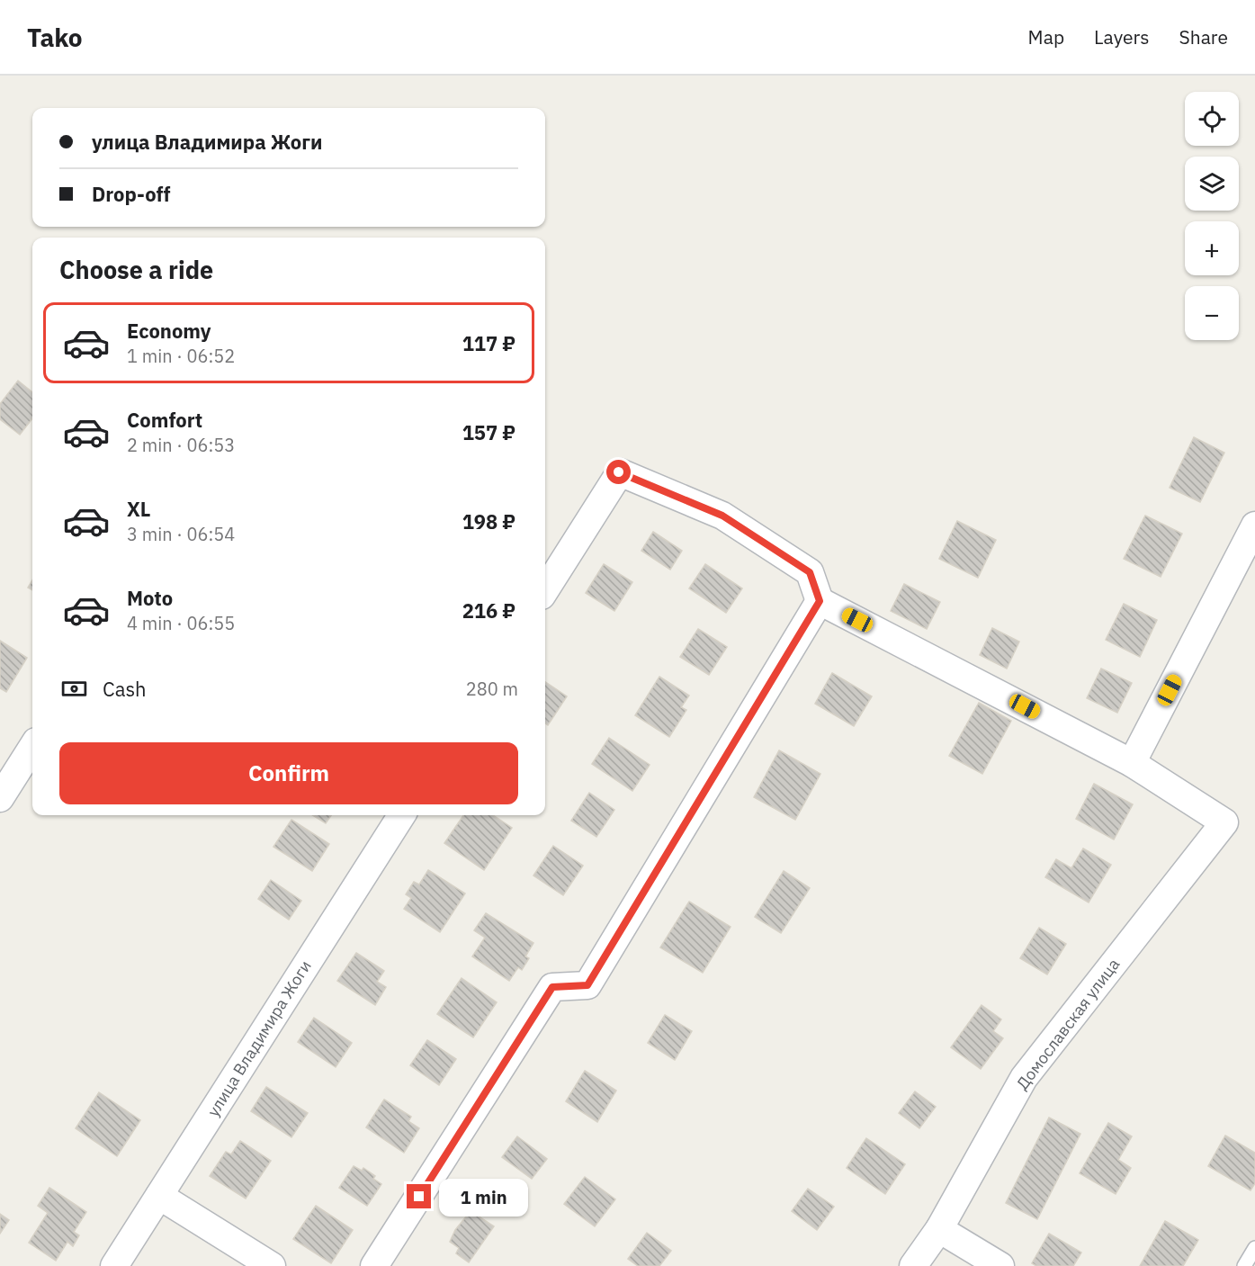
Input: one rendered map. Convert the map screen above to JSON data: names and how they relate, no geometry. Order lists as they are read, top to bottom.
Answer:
{
  "streets": {
    "street": ["Домославская улица", "улица Владимира Жоги"]
  },
  "page": {
    "header": "Tako",
    "nav": ["Map", "Layers", "Share"],
    "map_buttons": ["+", "−"],
    "banner": ["улица Владимира Жоги", "Drop-off"],
    "heading": "Choose a ride",
    "list": [
      {
        "name": "Economy",
        "note": "1 min · 06:52",
        "value": "117 ₽"
      },
      {
        "name": "Comfort",
        "note": "2 min · 06:53",
        "value": "157 ₽"
      },
      {
        "name": "XL",
        "note": "3 min · 06:54",
        "value": "198 ₽"
      },
      {
        "name": "Moto",
        "note": "4 min · 06:55",
        "value": "216 ₽"
      }
    ],
    "pay": ["Cash", "280 m"],
    "buttons": "Confirm",
    "bubble": "1 min"
  }
}
